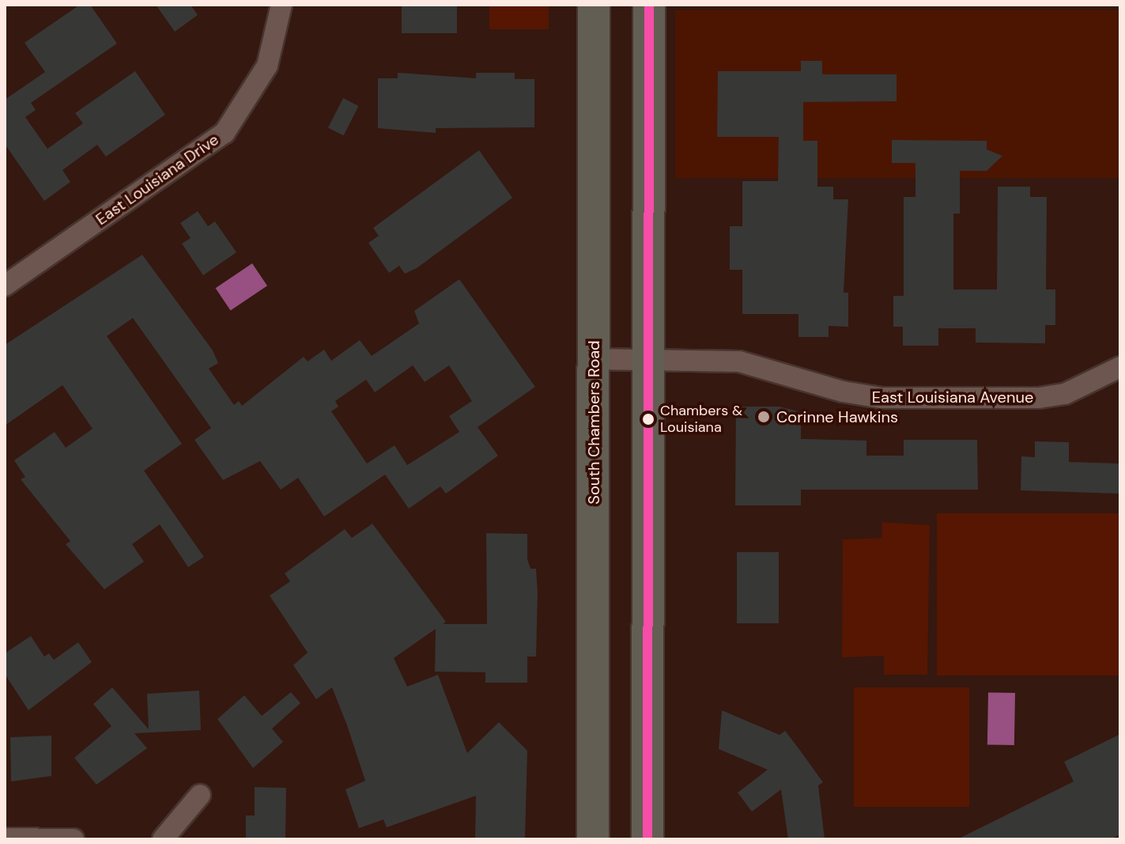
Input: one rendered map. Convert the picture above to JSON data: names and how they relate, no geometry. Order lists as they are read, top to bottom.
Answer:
{
  "streets": {
    "main road": ["South Chambers Road"],
    "street": ["East Louisiana Drive", "East Louisiana Avenue"]
  },
  "crossings": [
    ["East Louisiana Avenue", "South Chambers Road"]
  ],
  "places": ["Corinne Hawkins", "Chambers & Louisiana"]
}
